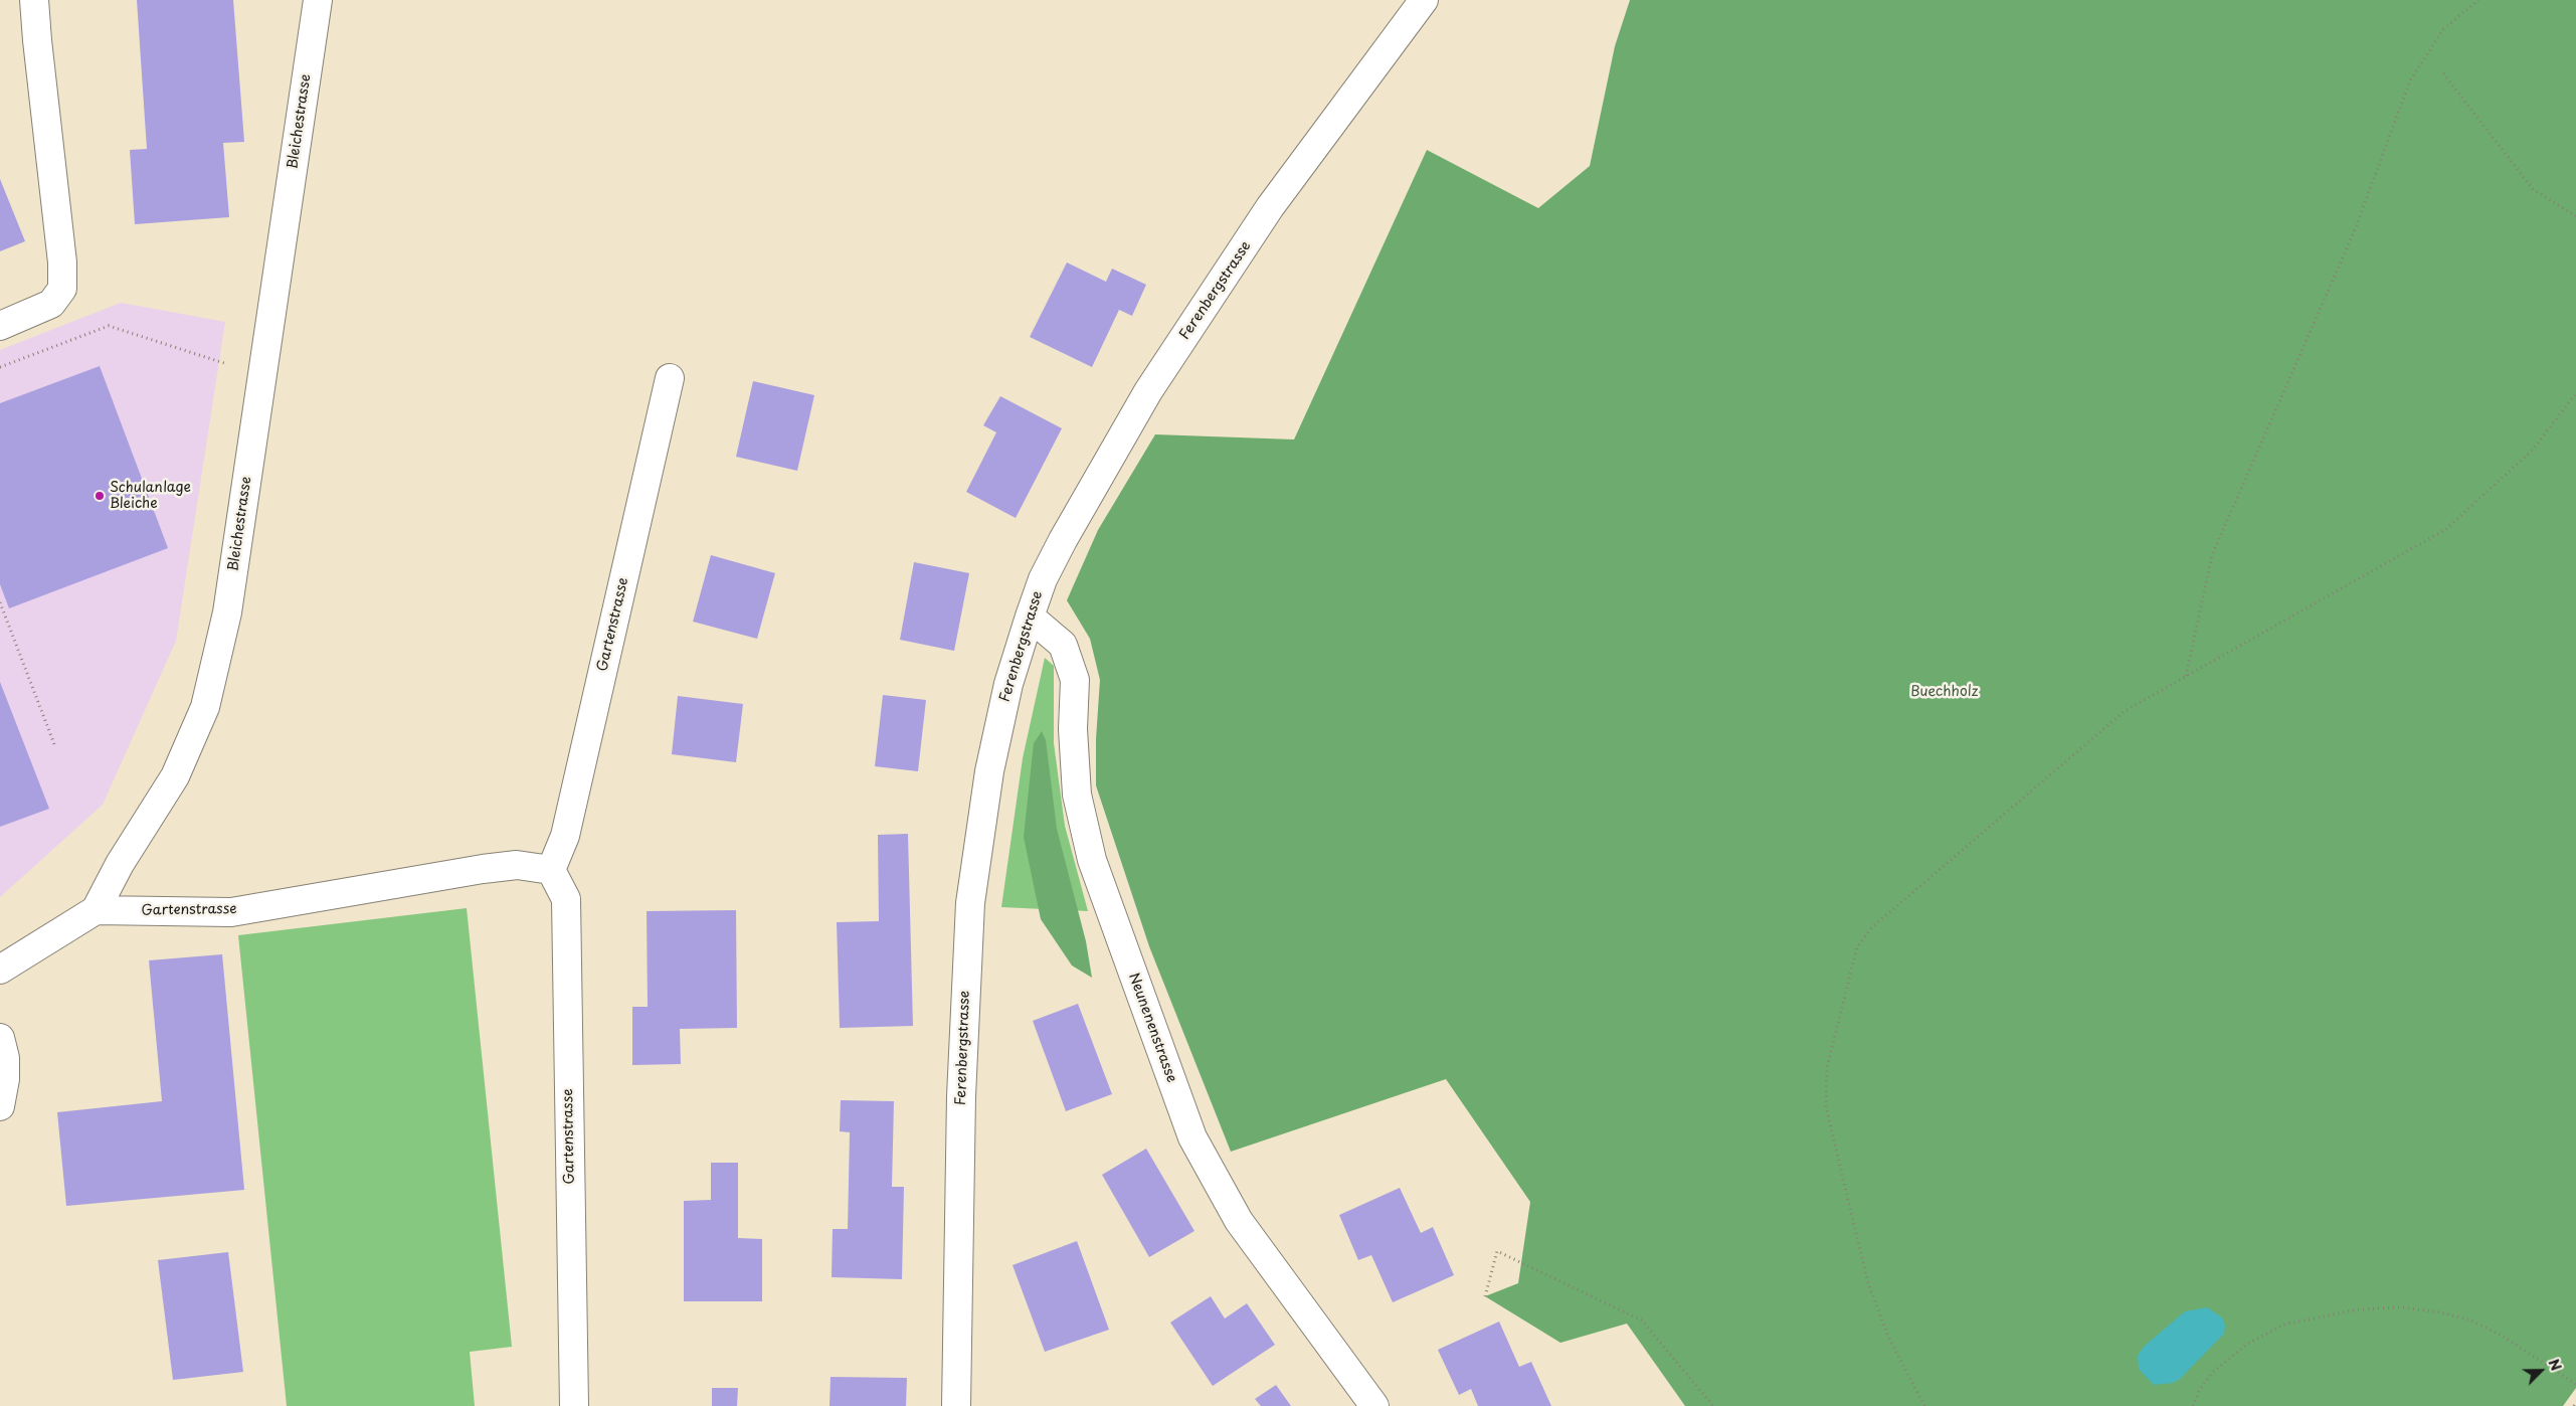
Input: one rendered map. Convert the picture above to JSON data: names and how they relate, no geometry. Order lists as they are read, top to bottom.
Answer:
{
  "streets": {
    "street": [
      "Bleichestrasse",
      "Ferenbergstrasse",
      "Gartenstrasse",
      "Neunenenstrasse"
    ]
  },
  "crossings": [
    ["Bleichestrasse", "Gartenstrasse"],
    ["Ferenbergstrasse", "Neunenenstrasse"]
  ],
  "parks": ["Buechholz"],
  "places": ["Schulanlage Bleiche"],
  "north": "top right"
}
